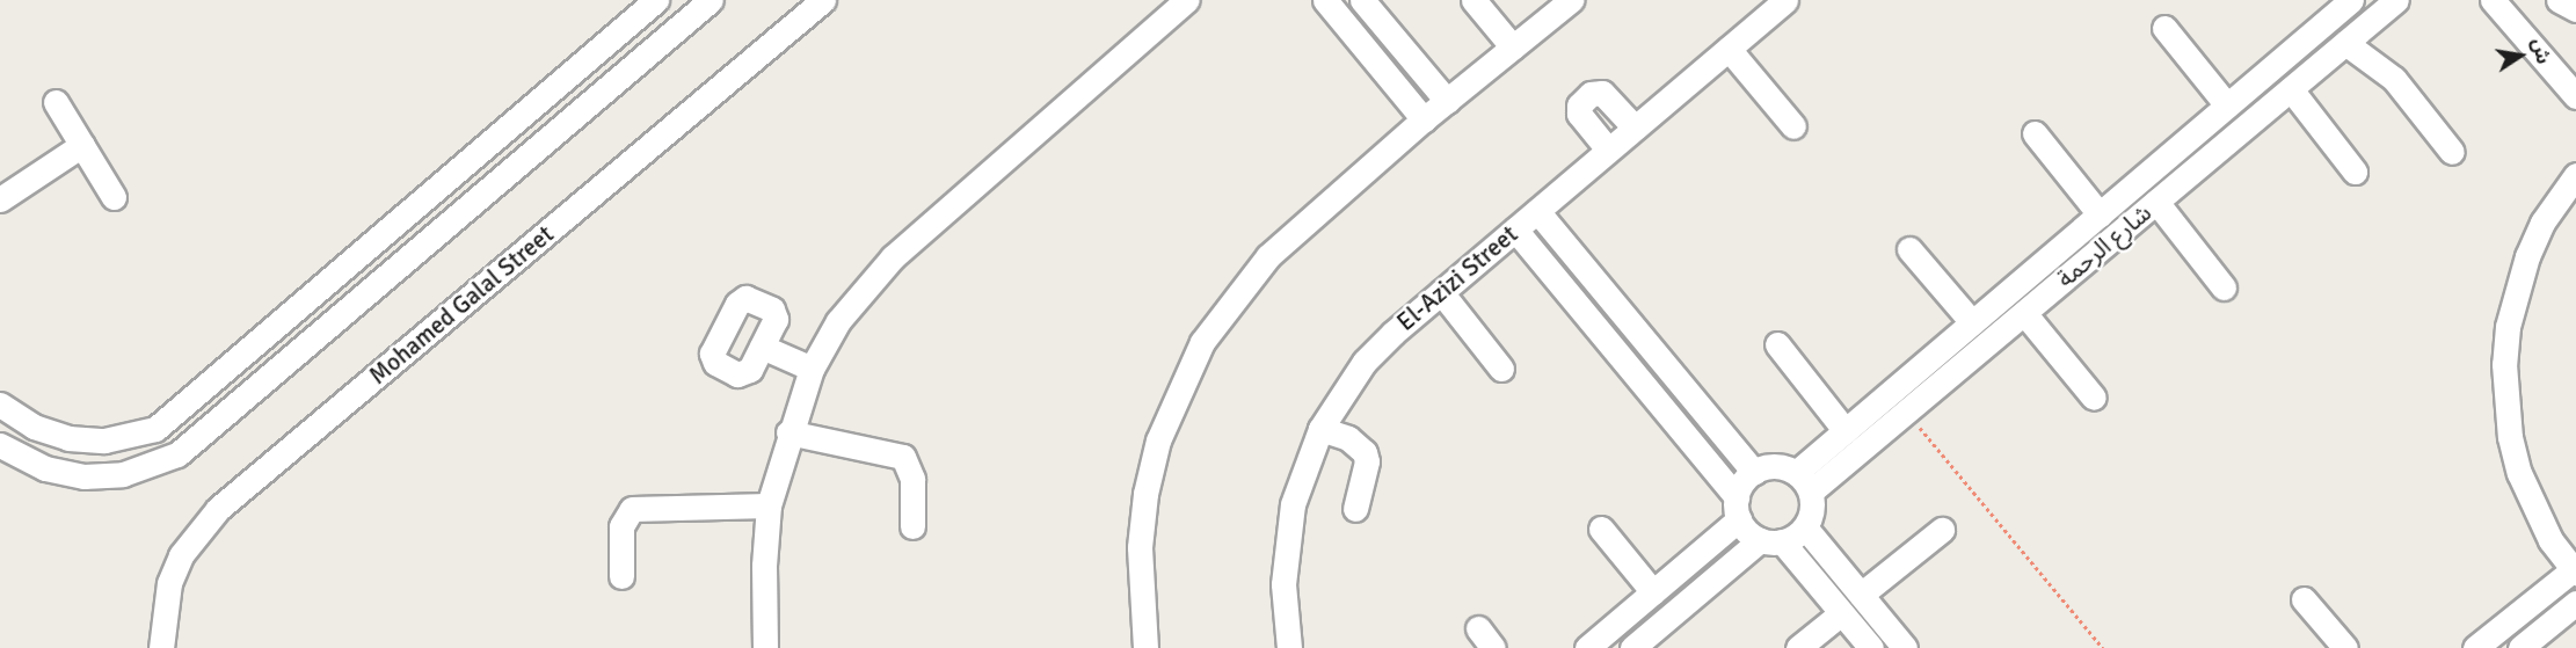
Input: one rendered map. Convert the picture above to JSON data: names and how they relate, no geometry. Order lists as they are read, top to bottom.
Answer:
{
  "streets": {
    "street": ["شارع الرحمة", "El-Azizi Street", "Mohamed Galal Street"]
  },
  "north": "right"
}
